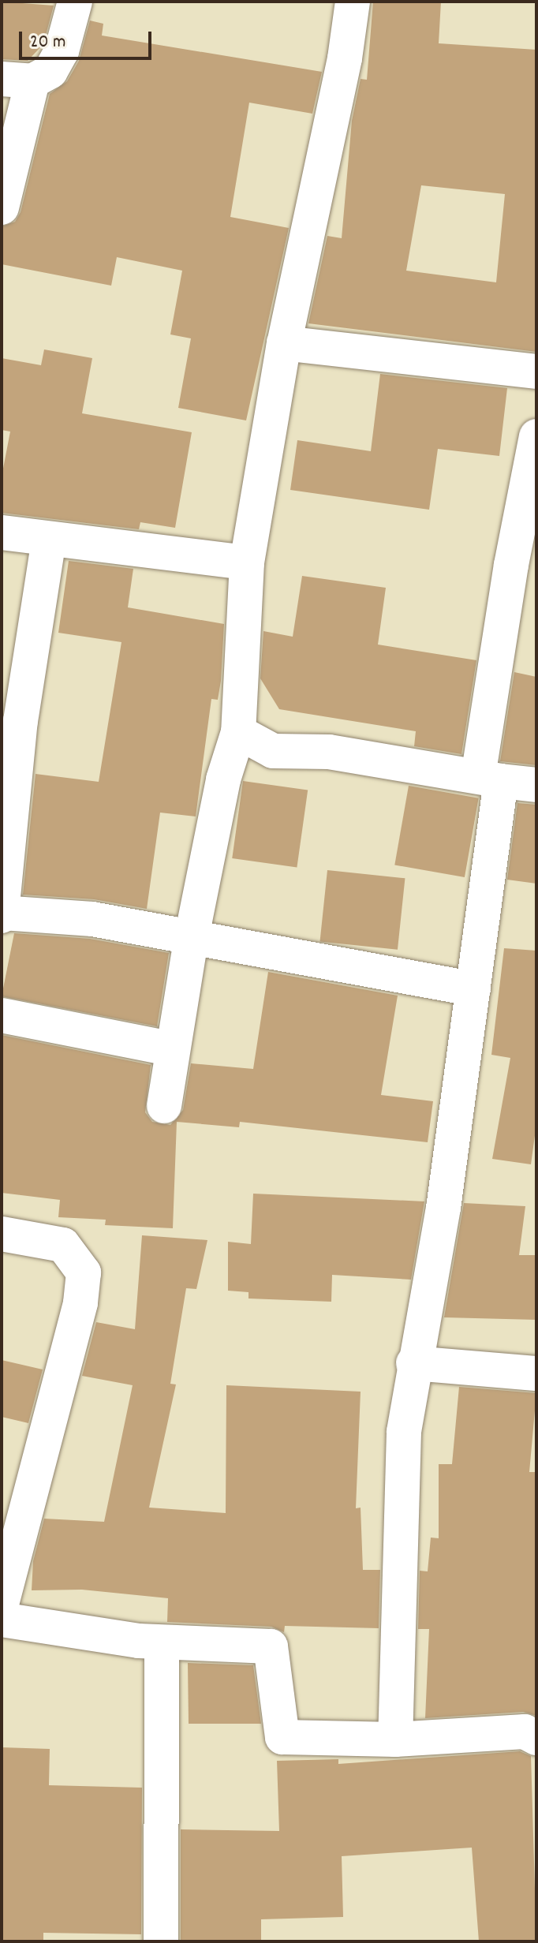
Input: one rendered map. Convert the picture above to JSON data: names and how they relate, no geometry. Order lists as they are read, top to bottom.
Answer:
{
  "scale_bar": "20 m"
}
